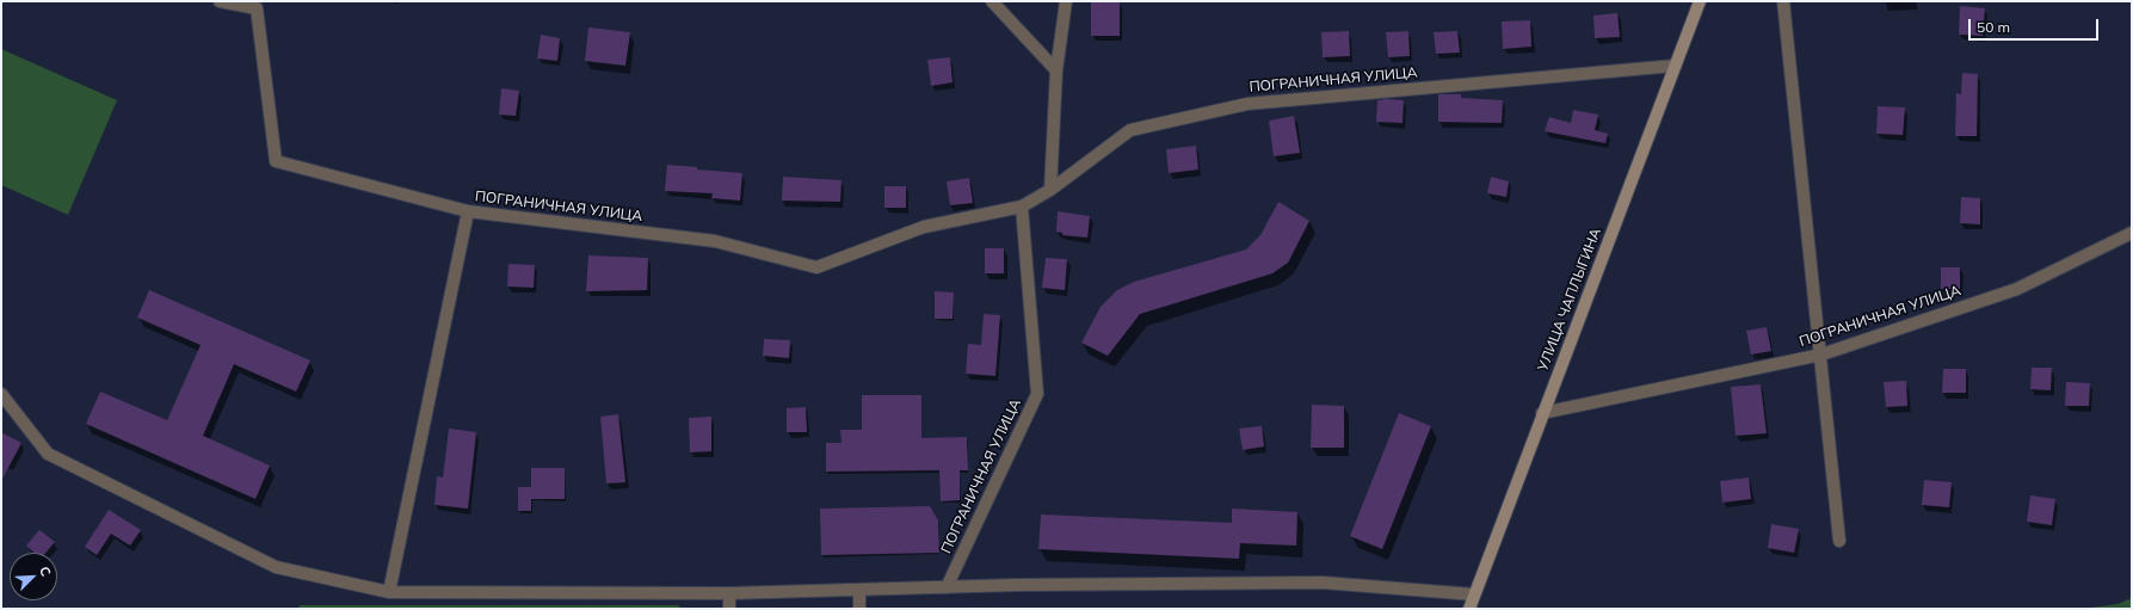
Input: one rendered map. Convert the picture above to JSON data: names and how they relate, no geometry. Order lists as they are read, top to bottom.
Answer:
{
  "streets": {
    "main road": ["УЛИЦА ЧАПЛЫГИНА"],
    "street": ["ПОГРАНИЧНАЯ УЛИЦА"]
  },
  "crossings": [
    ["ПОГРАНИЧНАЯ УЛИЦА", "УЛИЦА ЧАПЛЫГИНА"]
  ],
  "scale_bar": "50 m",
  "north": "top right"
}
